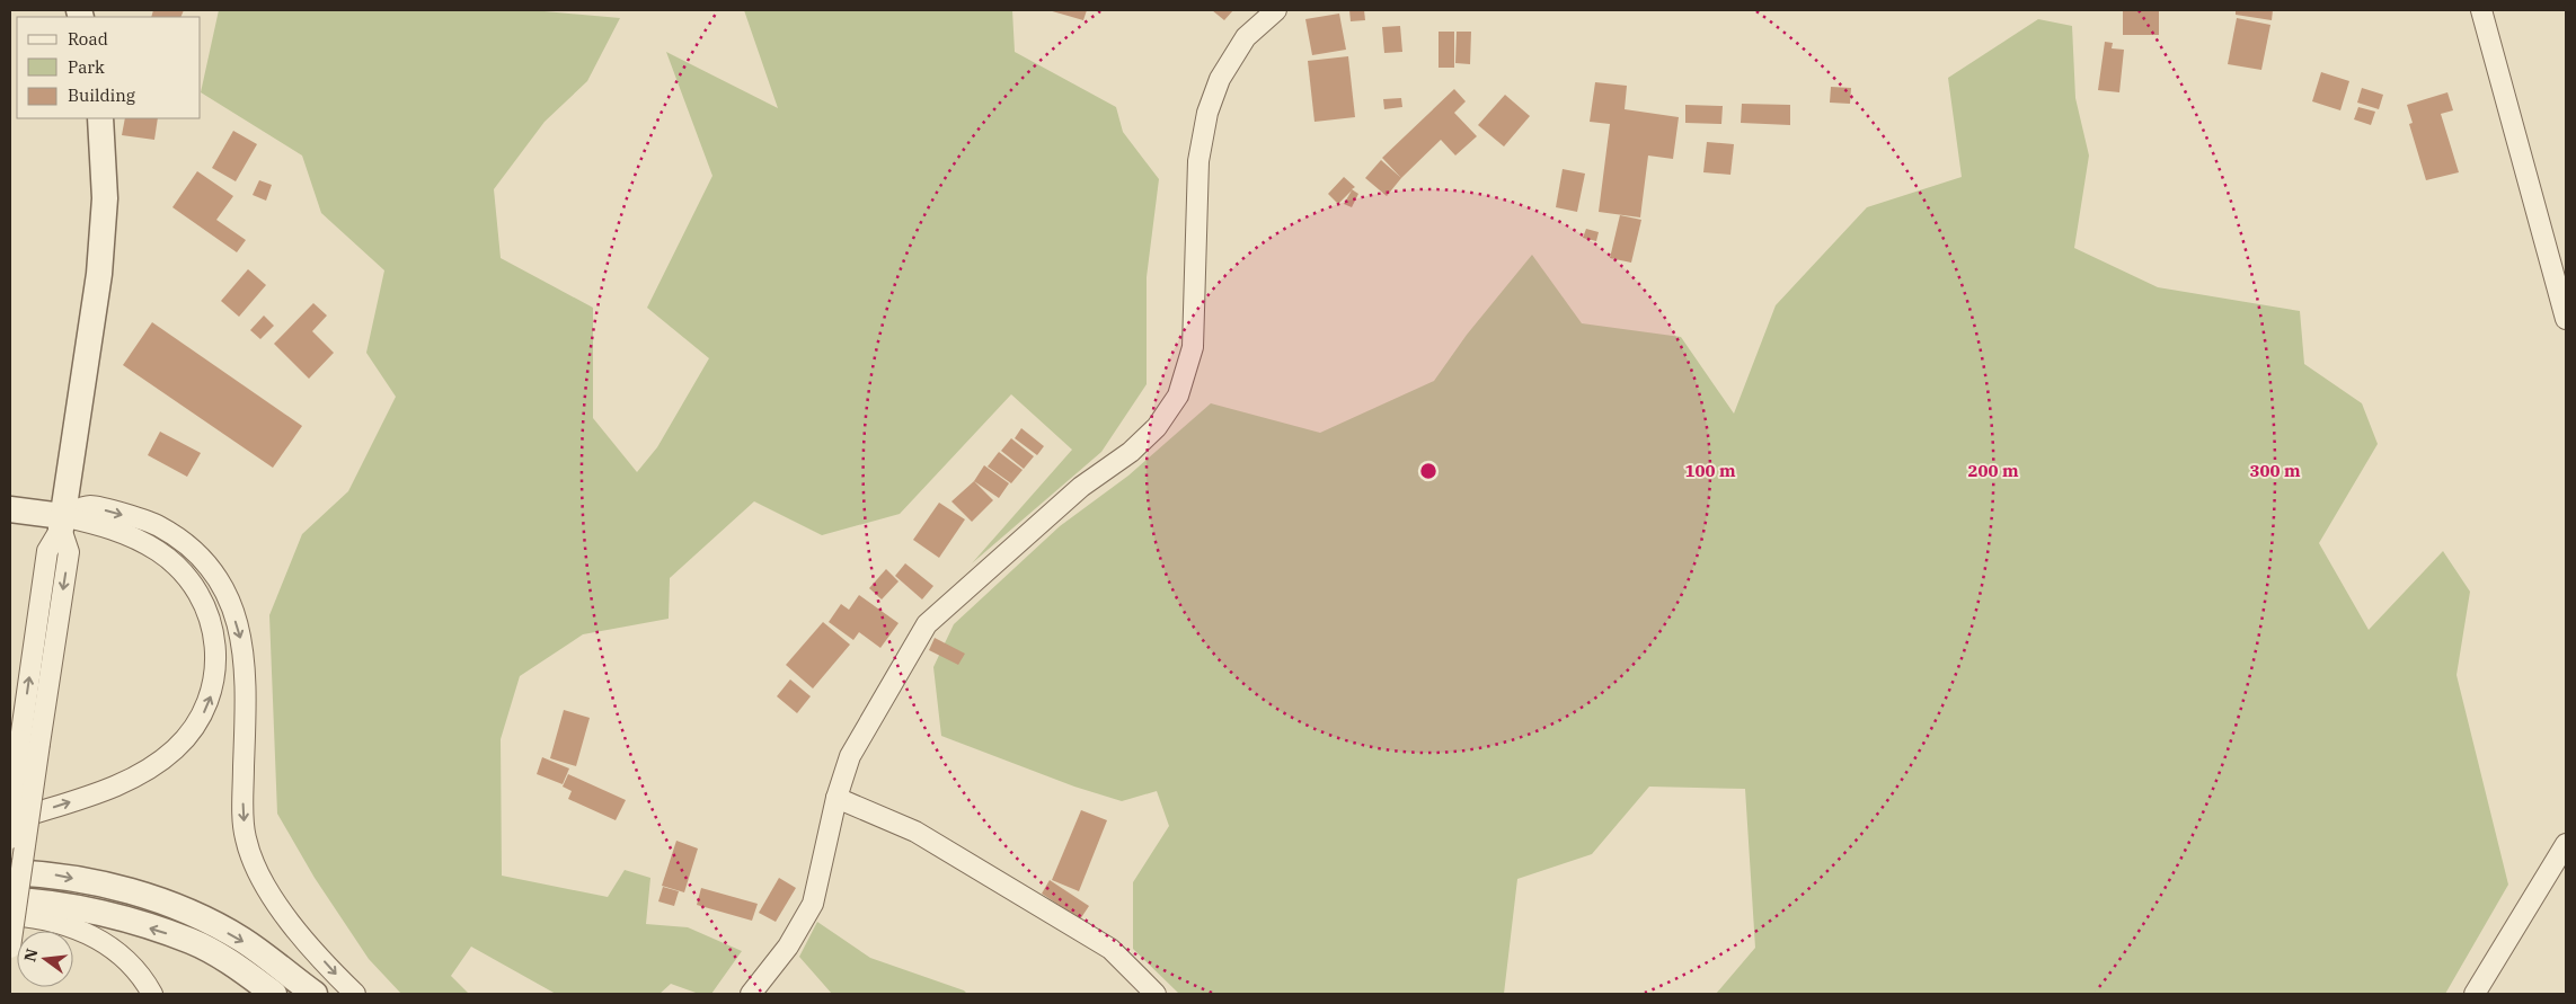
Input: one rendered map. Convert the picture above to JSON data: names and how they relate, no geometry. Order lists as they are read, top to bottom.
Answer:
{
  "legend": ["Road", "Park", "Building"],
  "north": "left",
  "rings": ["100 m", "200 m", "300 m"]
}
